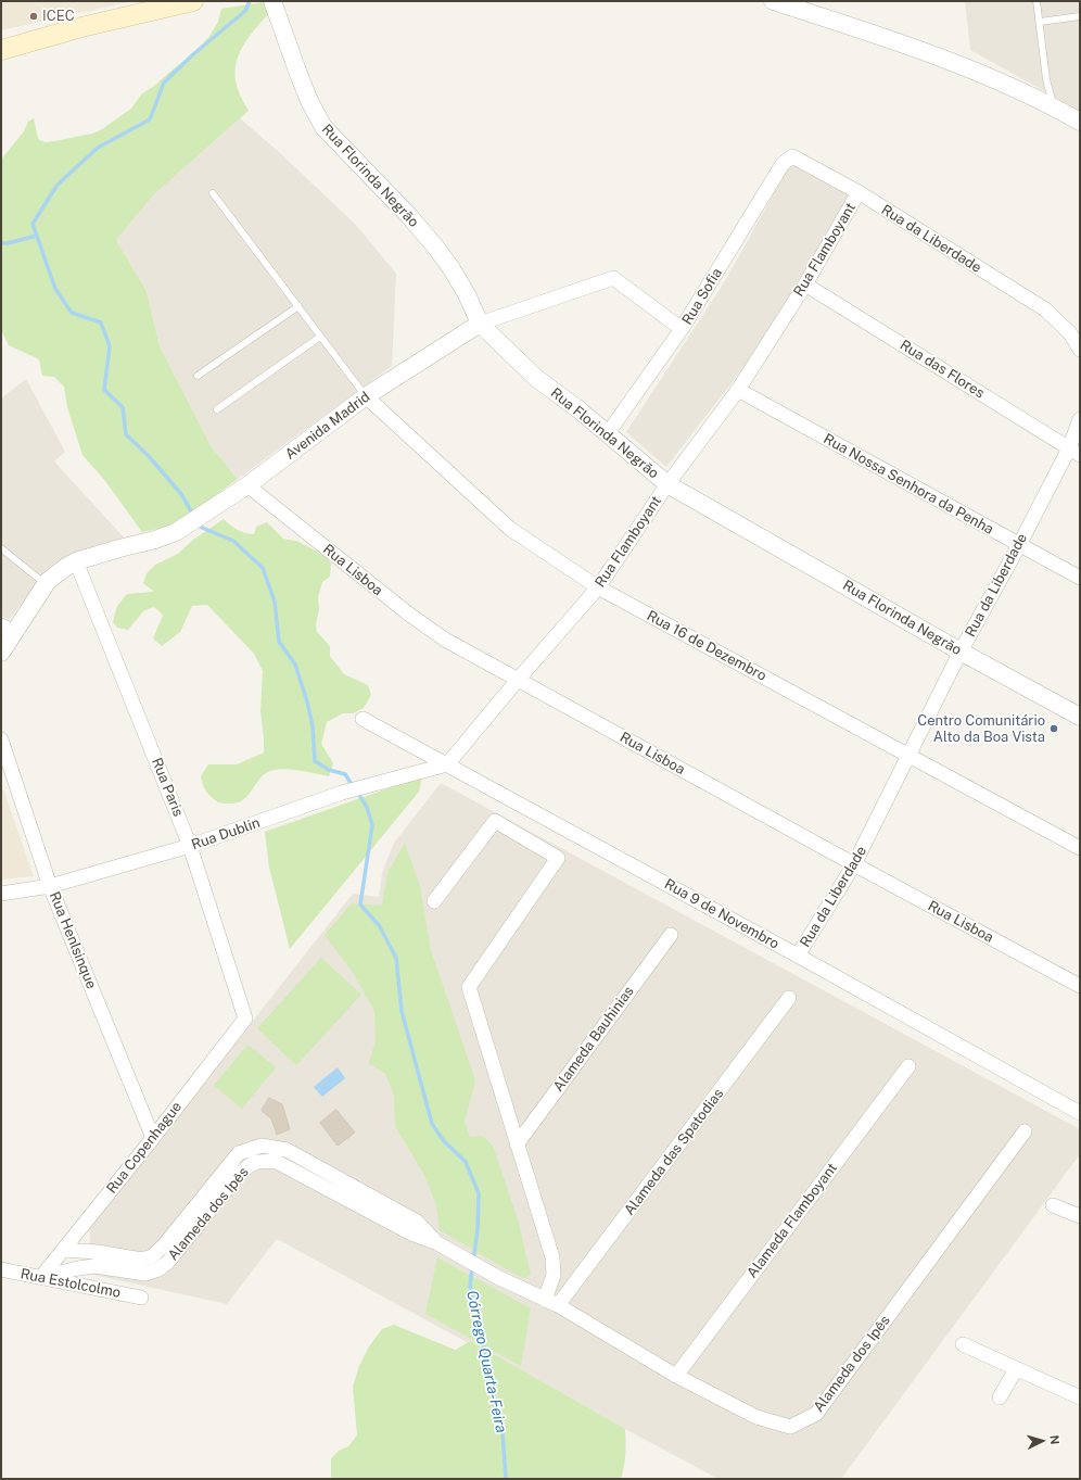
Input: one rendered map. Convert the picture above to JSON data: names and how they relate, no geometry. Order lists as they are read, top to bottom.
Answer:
{
  "streets": {
    "street": [
      "Rua Florinda Negrão",
      "Rua da Liberdade",
      "Rua Flamboyant",
      "Rua Sofia",
      "Rua das Flores",
      "Avenida Madrid",
      "Rua Nossa Senhora da Penha",
      "Rua Lisboa",
      "Rua 16 de Dezembro",
      "Rua Paris",
      "Rua Dublin",
      "Rua 9 de Novembro",
      "Rua Henlsinque",
      "Alameda Bauhinias",
      "Rua Copenhague",
      "Alameda das Spatodias",
      "Alameda dos Ipês",
      "Alameda Flamboyant",
      "Rua Estolcolmo"
    ]
  },
  "crossings": [
    ["Rua Florinda Negrão", "Rua da Liberdade"],
    ["Rua Florinda Negrão", "Rua Flamboyant"],
    ["Rua Florinda Negrão", "Rua Sofia"],
    ["Rua Florinda Negrão", "Avenida Madrid"],
    ["Rua da Liberdade", "Rua Flamboyant"],
    ["Rua da Liberdade", "Rua Sofia"],
    ["Rua da Liberdade", "Rua das Flores"],
    ["Rua da Liberdade", "Rua Nossa Senhora da Penha"],
    ["Rua da Liberdade", "Rua Lisboa"],
    ["Rua da Liberdade", "Rua 16 de Dezembro"],
    ["Rua da Liberdade", "Rua 9 de Novembro"],
    ["Rua Flamboyant", "Rua das Flores"],
    ["Rua Flamboyant", "Rua Nossa Senhora da Penha"],
    ["Rua Flamboyant", "Rua Lisboa"],
    ["Rua Flamboyant", "Rua 16 de Dezembro"],
    ["Rua Flamboyant", "Rua Dublin"],
    ["Rua Flamboyant", "Rua 9 de Novembro"],
    ["Rua Sofia", "Avenida Madrid"],
    ["Avenida Madrid", "Rua Lisboa"],
    ["Avenida Madrid", "Rua 16 de Dezembro"],
    ["Avenida Madrid", "Rua Paris"],
    ["Rua Paris", "Rua Dublin"],
    ["Rua Paris", "Rua Copenhague"],
    ["Rua Dublin", "Rua 9 de Novembro"],
    ["Rua Dublin", "Rua Henlsinque"],
    ["Rua Henlsinque", "Rua Copenhague"],
    ["Rua Copenhague", "Rua Estolcolmo"],
    ["Alameda das Spatodias", "Alameda dos Ipês"],
    ["Alameda dos Ipês", "Alameda Flamboyant"]
  ],
  "water": ["Córrego Quarta-Feira"],
  "places": ["ICEC", "Centro Comunitário Alto da Boa Vista"],
  "north": "right"
}
